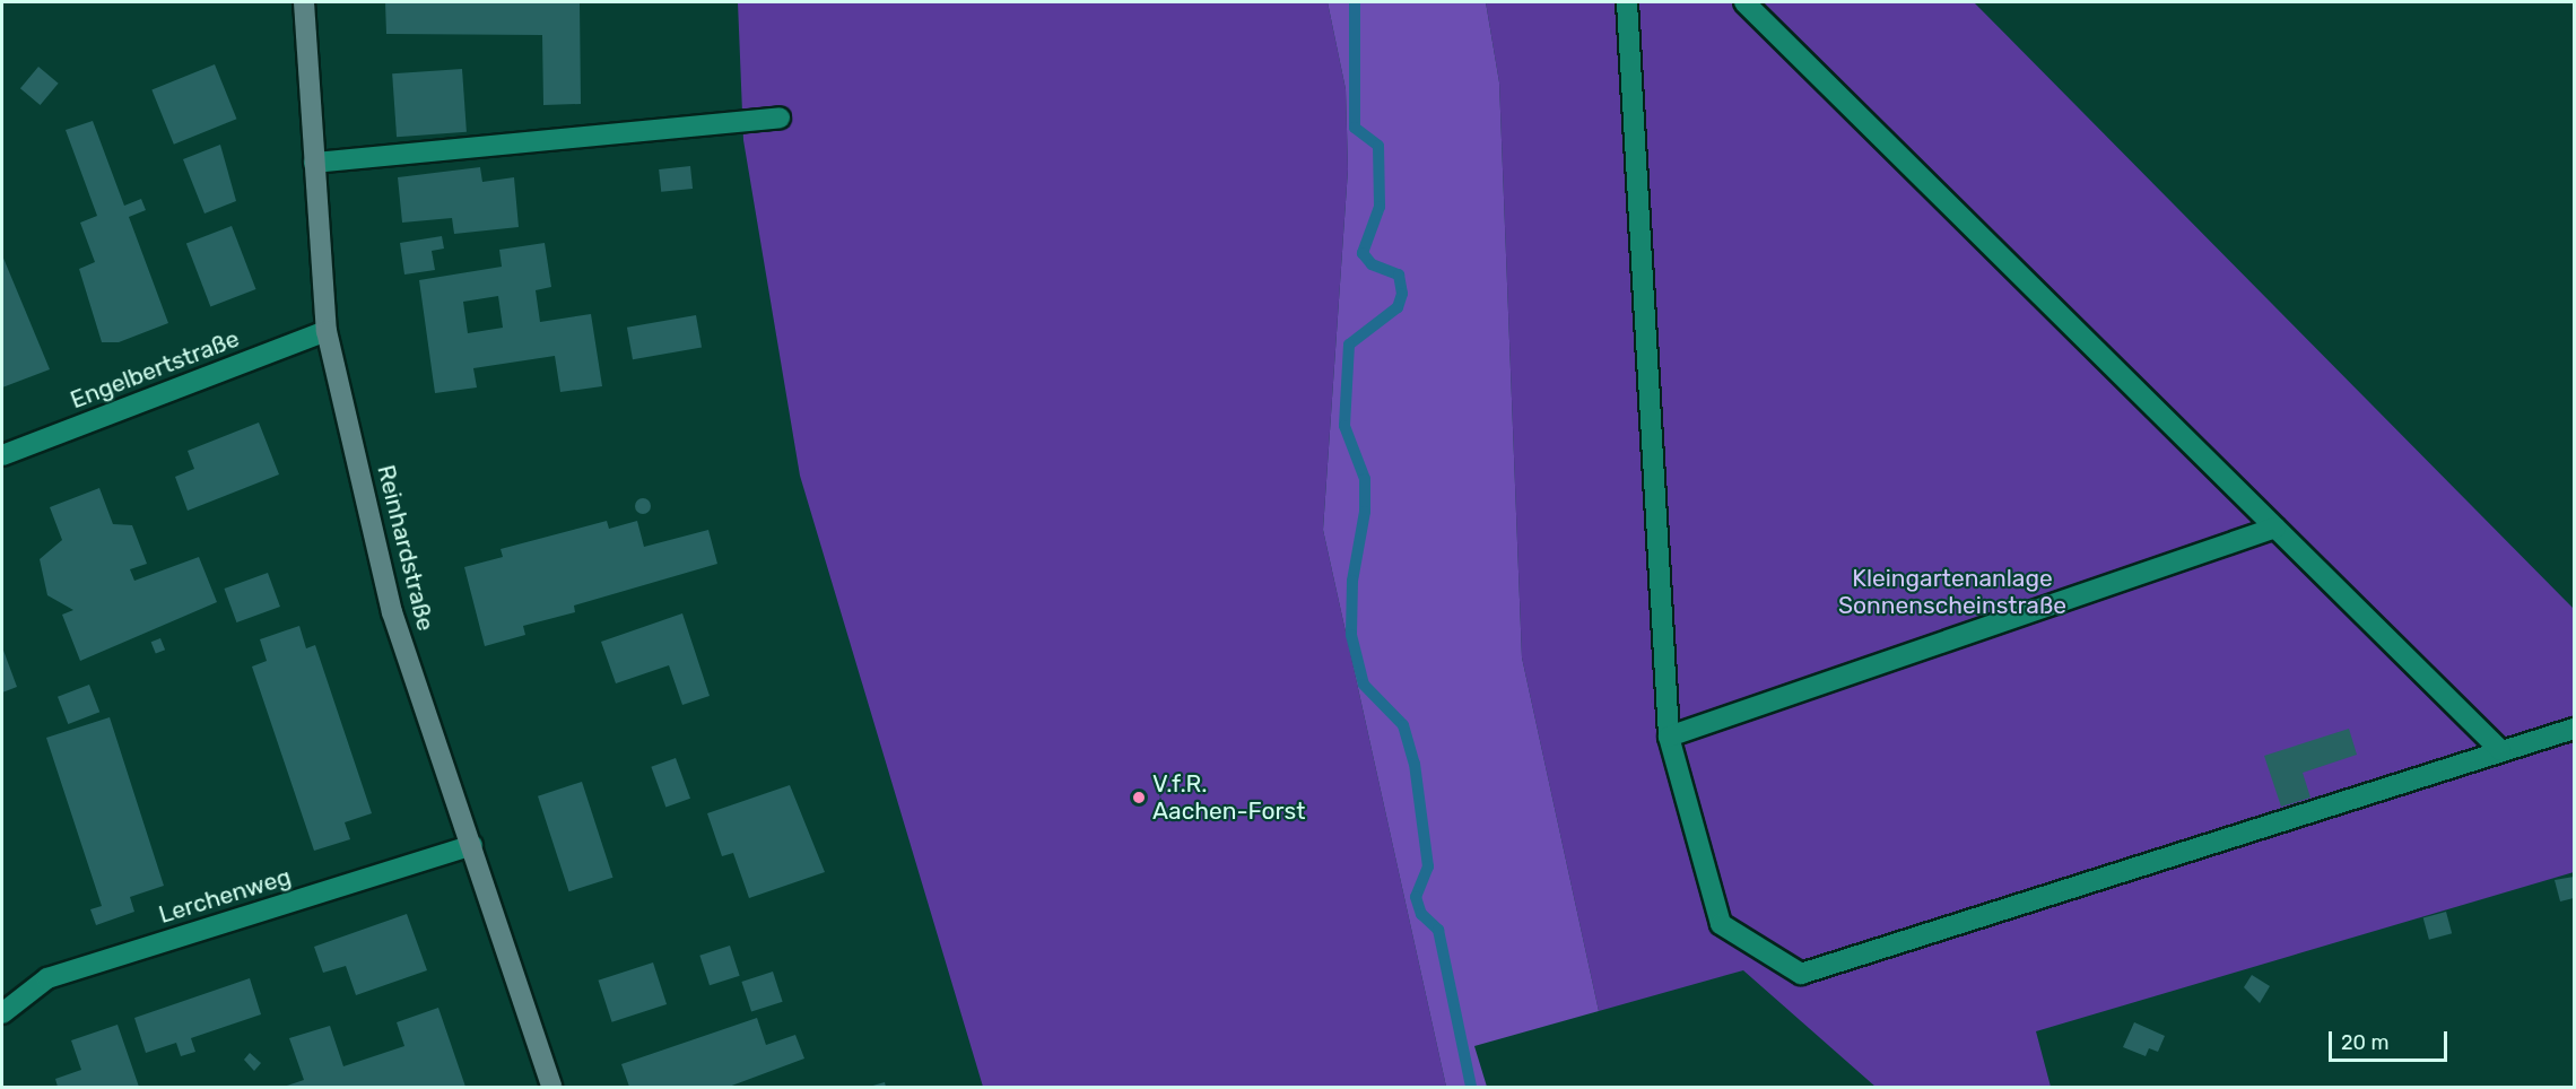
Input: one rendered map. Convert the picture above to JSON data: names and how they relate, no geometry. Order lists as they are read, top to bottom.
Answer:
{
  "streets": {
    "street": ["Engelbertstraße", "Reinhardstraße", "Lerchenweg"]
  },
  "crossings": [
    ["Engelbertstraße", "Reinhardstraße"],
    ["Reinhardstraße", "Lerchenweg"]
  ],
  "parks": ["Kleingartenanlage Sonnenscheinstraße"],
  "places": ["V.f.R. Aachen-Forst"],
  "scale_bar": "20 m"
}
